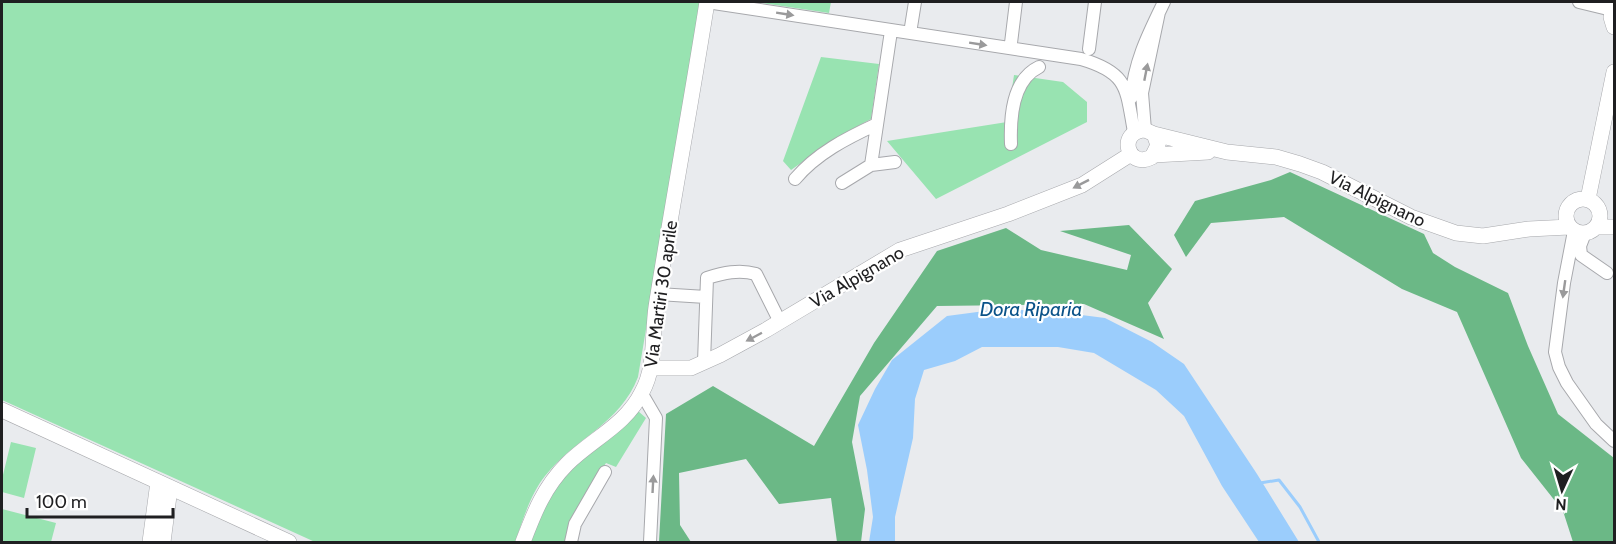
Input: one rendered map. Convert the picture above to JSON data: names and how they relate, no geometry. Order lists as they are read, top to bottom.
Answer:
{
  "streets": {
    "street": ["Via Alpignano", "Via Martiri 30 aprile"]
  },
  "crossings": [
    ["Via Alpignano", "Via Martiri 30 aprile"]
  ],
  "water": ["Dora Riparia"],
  "scale_bar": "100 m",
  "north": "bottom"
}
